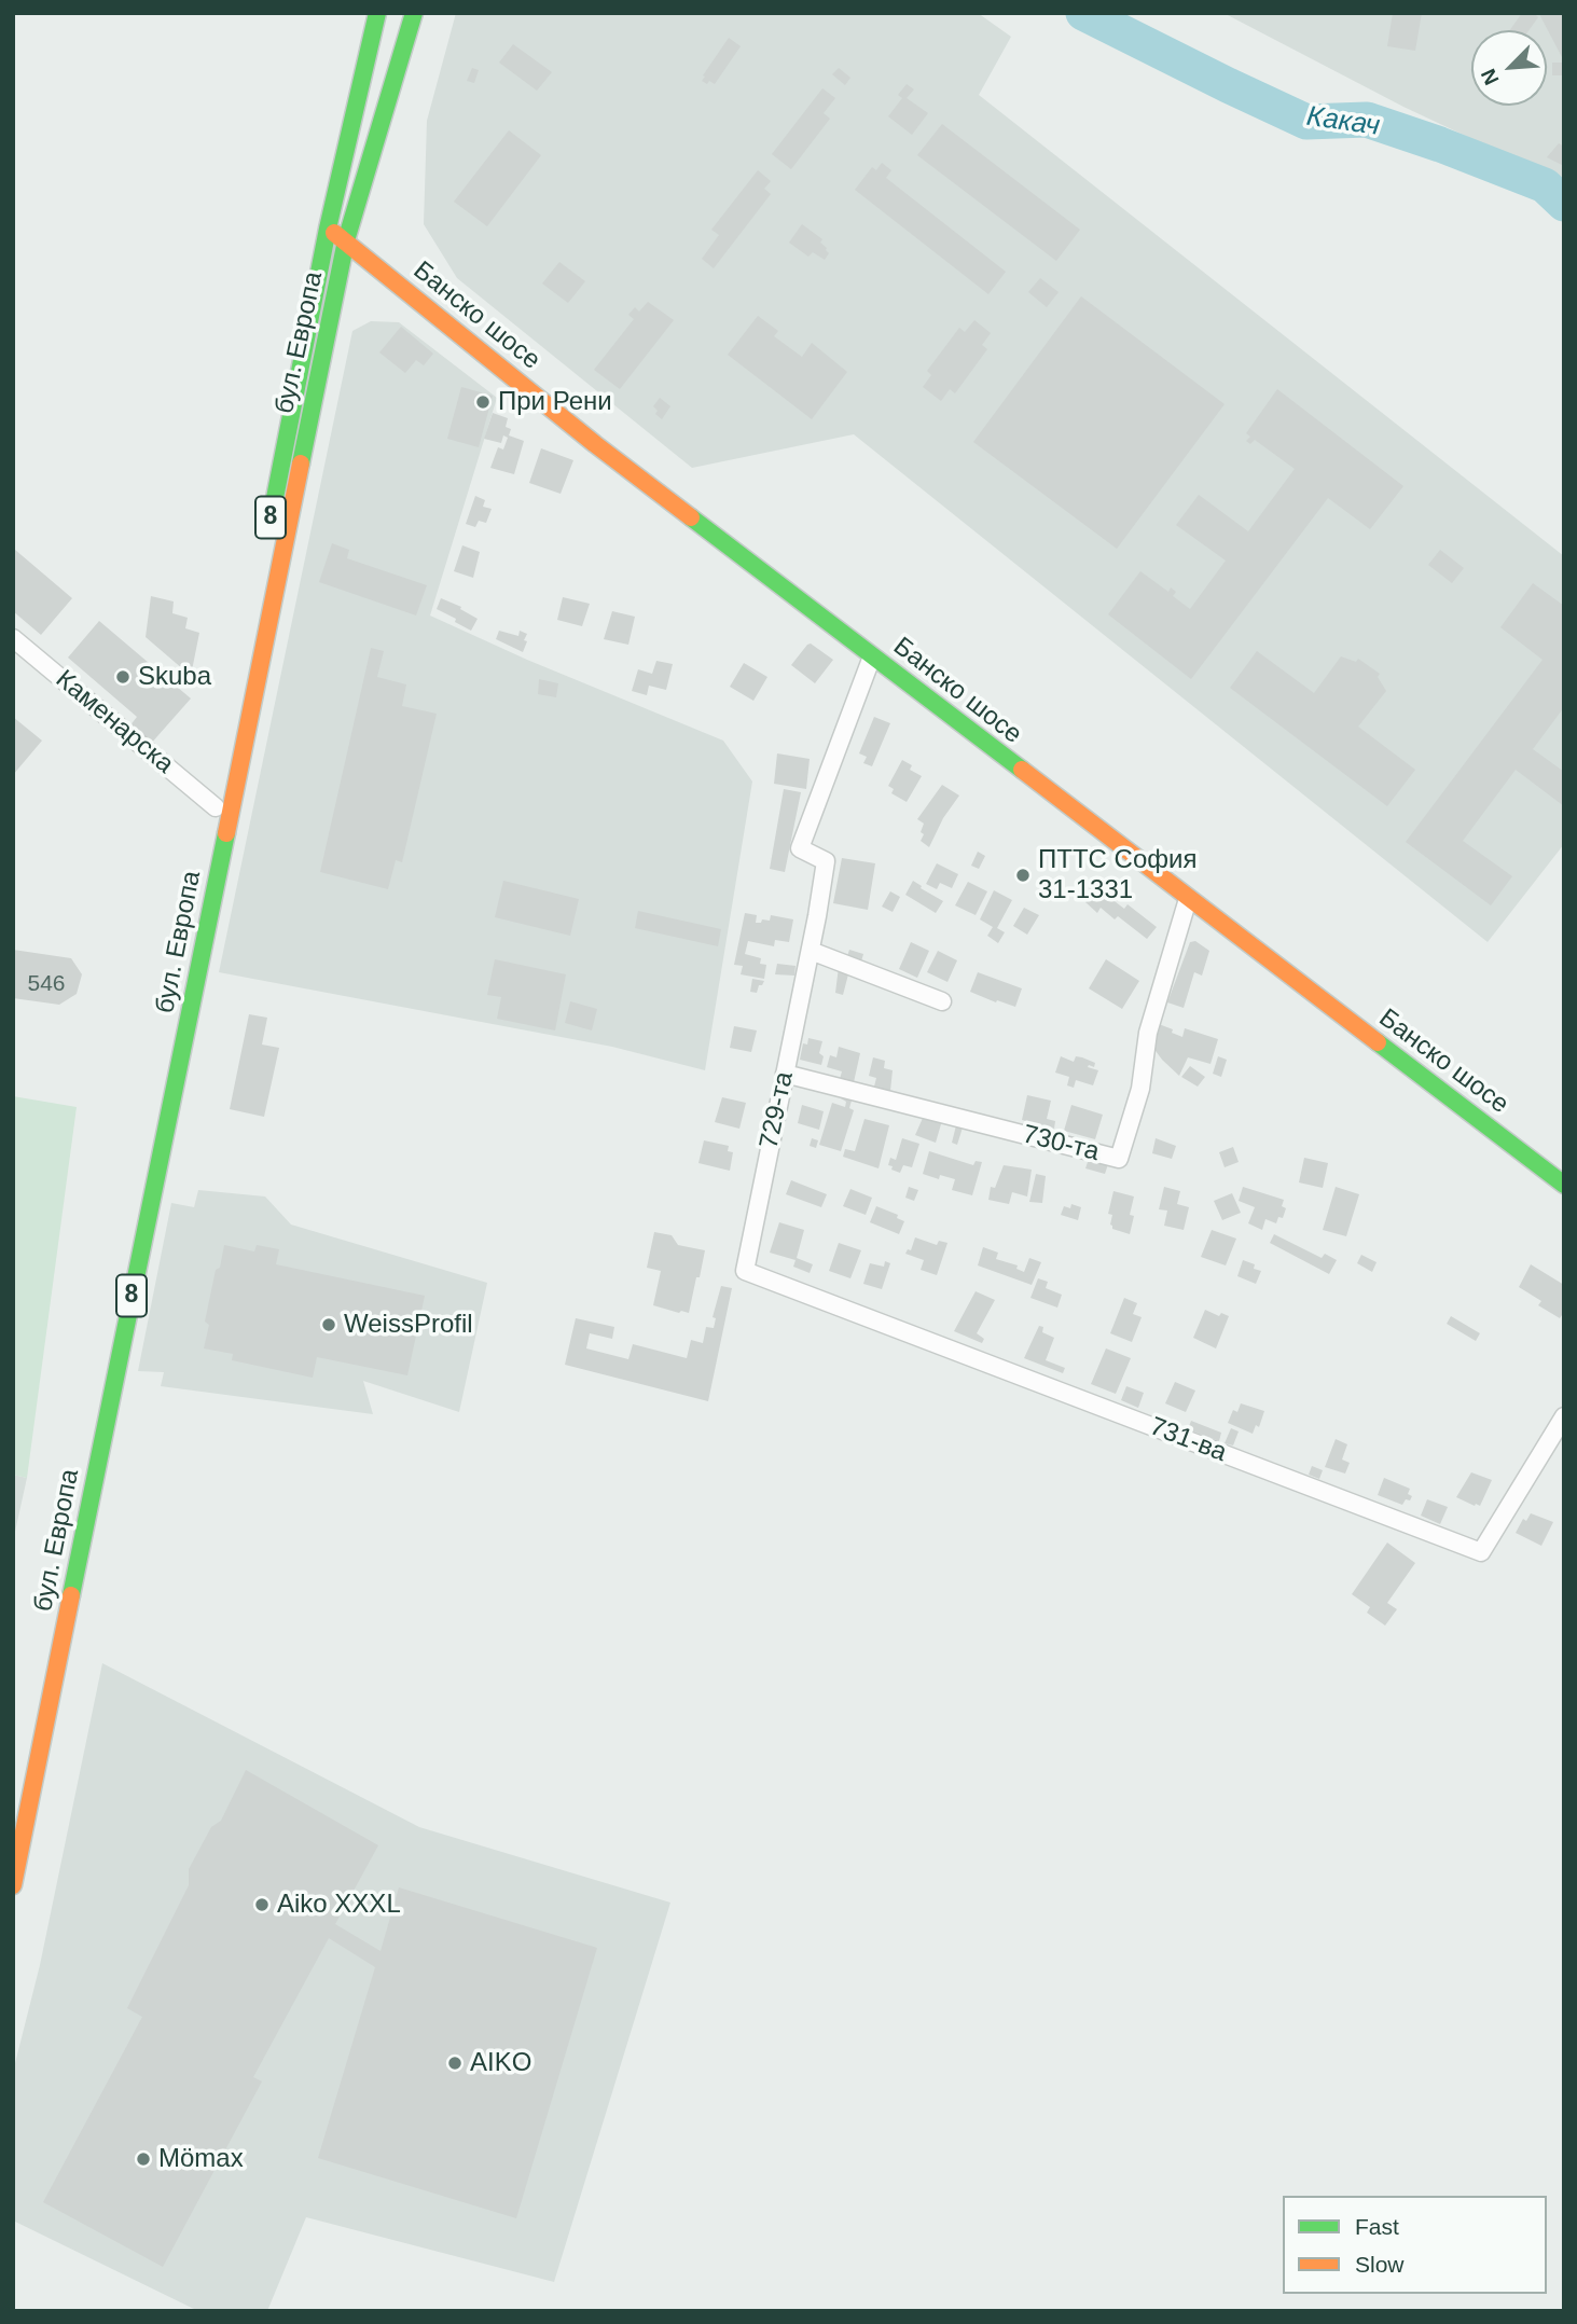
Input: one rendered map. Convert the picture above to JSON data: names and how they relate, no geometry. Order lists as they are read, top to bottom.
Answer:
{
  "streets": {
    "main road": ["Банско шосе", "бул. Европа", "8"],
    "street": [
      "Каменарска",
      "729-та",
      "730-та",
      "731-ва"
    ]
  },
  "crossings": [
    ["Банско шосе", "бул. Европа"],
    ["Банско шосе", "729-та"],
    ["Банско шосе", "730-та"],
    ["бул. Европа", "Каменарска"],
    ["729-та", "730-та"],
    ["729-та", "731-ва"]
  ],
  "water": ["Какач"],
  "places": [
    "При Рени",
    "Skuba",
    "ПТТС София 31-1331",
    "WeissProfil",
    "Aiko XXXL",
    "AIKO",
    "Mömax"
  ],
  "house_numbers": ["546"],
  "legend": ["Fast", "Slow"],
  "north": "bottom left"
}
